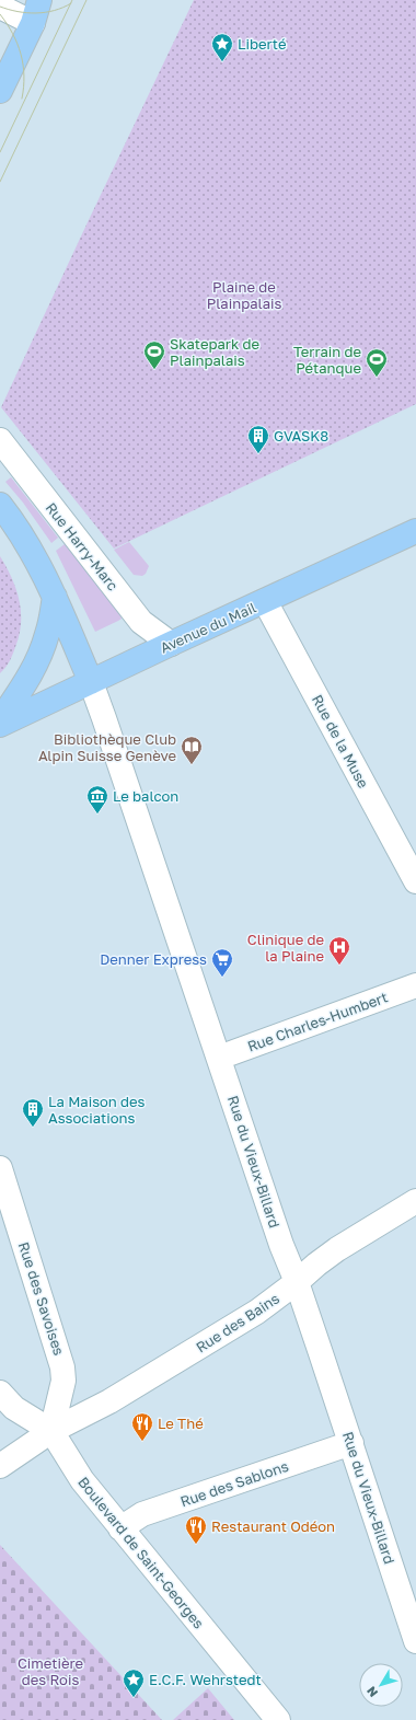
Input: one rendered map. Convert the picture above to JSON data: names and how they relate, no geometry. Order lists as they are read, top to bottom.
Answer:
{
  "streets": {
    "main road": ["Avenue du Mail"],
    "street": [
      "Rue Harry-Marc",
      "Rue de la Muse",
      "Rue Charles-Humbert",
      "Rue du Vieux-Billard",
      "Rue des Savoises",
      "Rue des Bains",
      "Rue des Sablons",
      "Boulevard de Saint-Georges"
    ]
  },
  "crossings": [
    ["Rue Harry-Marc", "Avenue du Mail"],
    ["Avenue du Mail", "Rue de la Muse"],
    ["Avenue du Mail", "Rue du Vieux-Billard"],
    ["Rue Charles-Humbert", "Rue du Vieux-Billard"],
    ["Rue du Vieux-Billard", "Rue des Bains"],
    ["Rue du Vieux-Billard", "Rue des Sablons"],
    ["Rue des Savoises", "Rue des Bains"],
    ["Rue des Savoises", "Boulevard de Saint-Georges"],
    ["Rue des Bains", "Boulevard de Saint-Georges"],
    ["Rue des Sablons", "Boulevard de Saint-Georges"]
  ],
  "parks": ["Plaine de Plainpalais", "Cimetière des Rois"],
  "places": {
    "place": ["Liberté", "E.C.F. Wehrstedt"],
    "sports": ["Skatepark de Plainpalais", "Terrain de Pétanque"],
    "building": ["GVASK8", "La Maison des Associations"],
    "library": ["Bibliothèque Club Alpin Suisse Genève"],
    "museum": ["Le balcon"],
    "hospital": ["Clinique de la Plaine"],
    "supermarket": ["Denner Express"],
    "restaurant": ["Le Thé", "Restaurant Odéon"]
  },
  "north": "bottom left"
}
